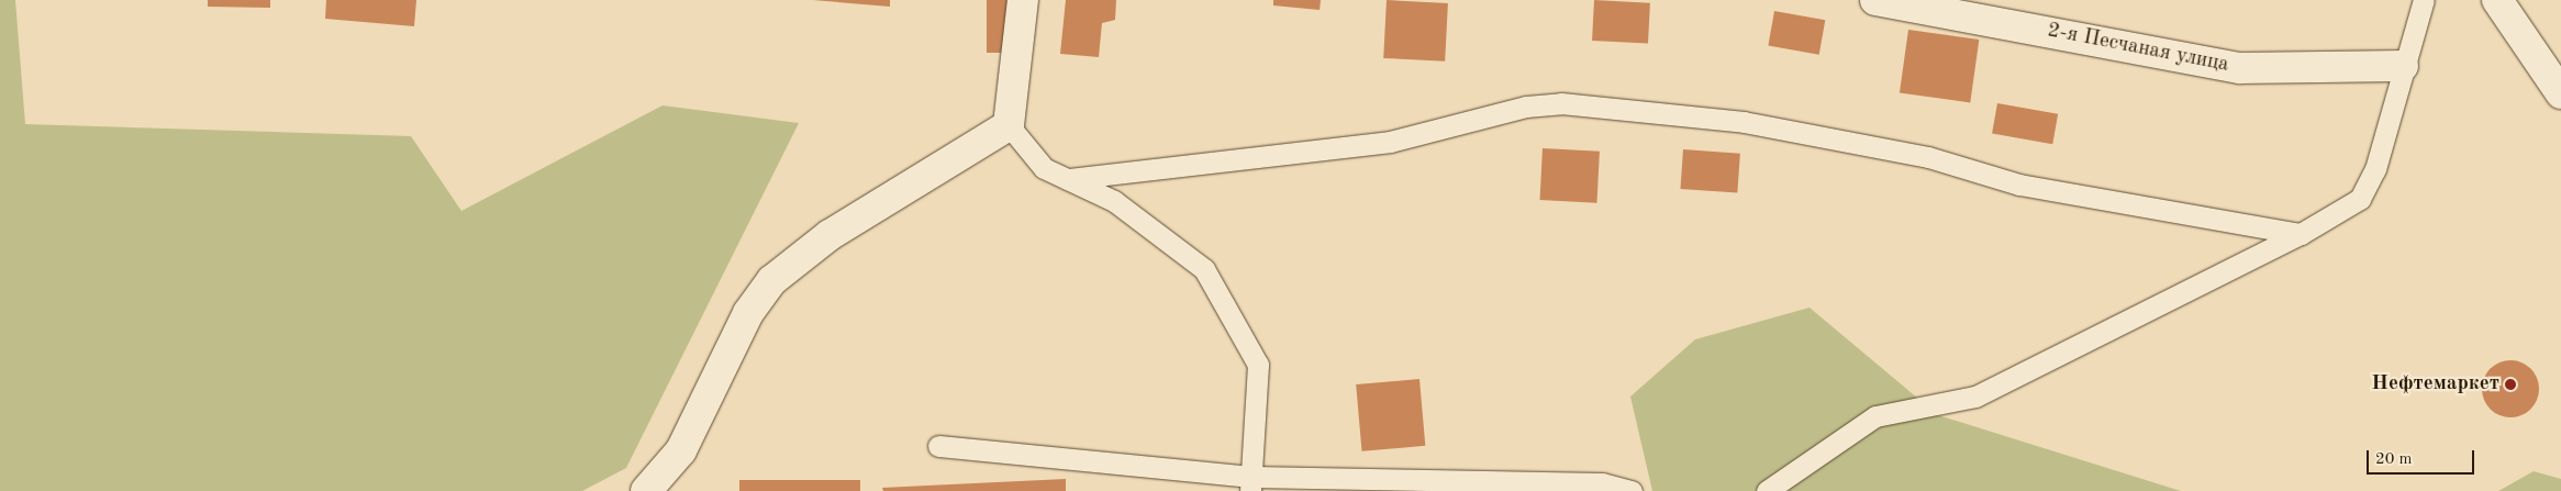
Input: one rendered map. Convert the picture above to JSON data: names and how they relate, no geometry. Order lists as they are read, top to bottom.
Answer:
{
  "streets": {
    "street": ["2-я Песчаная улица"]
  },
  "places": ["Нефтемаркет"],
  "scale_bar": "20 m"
}
